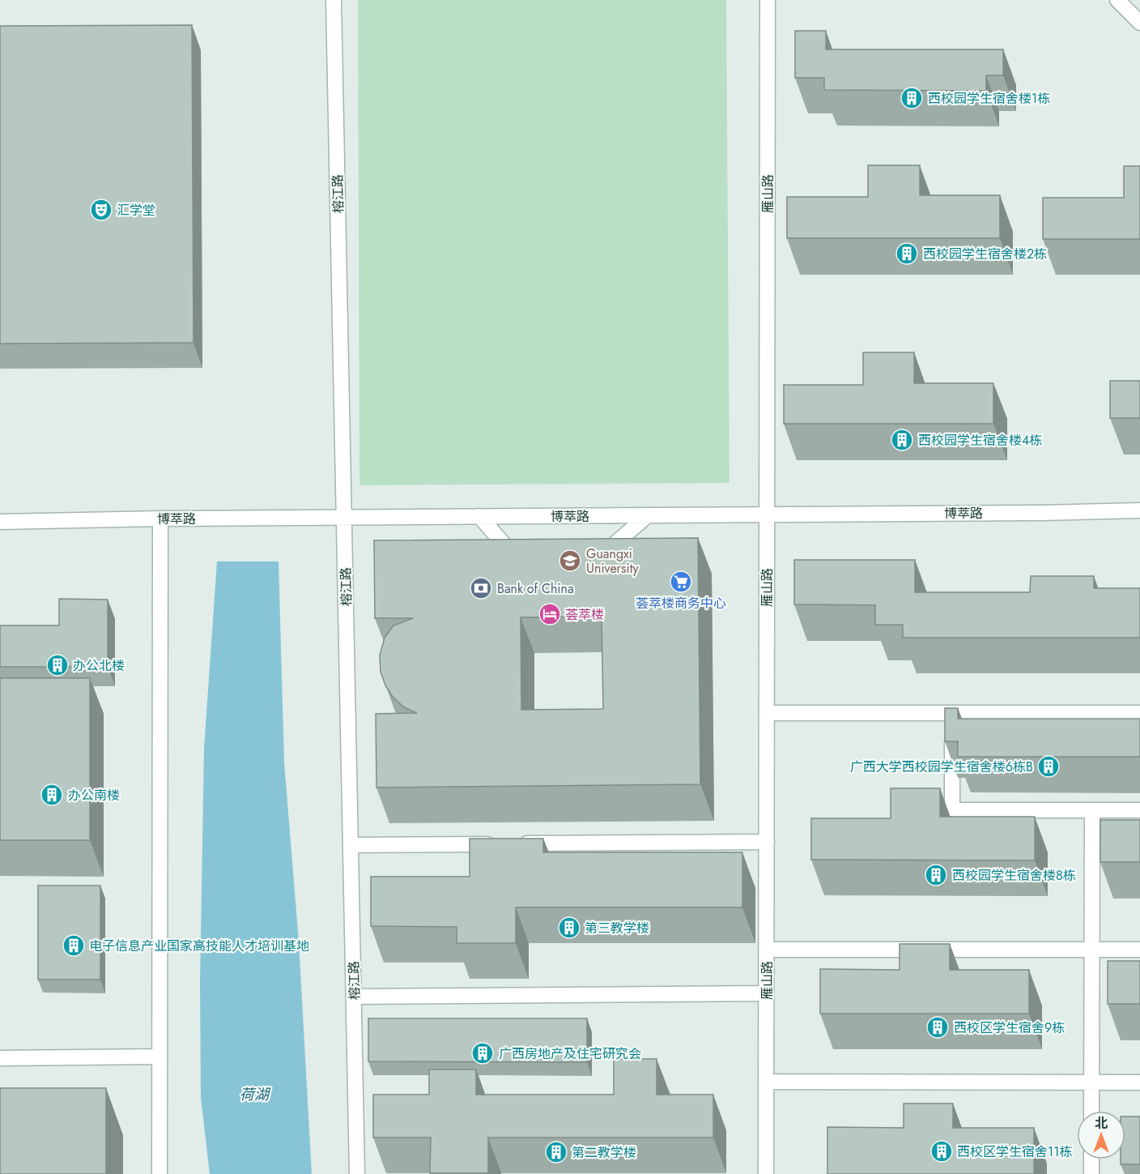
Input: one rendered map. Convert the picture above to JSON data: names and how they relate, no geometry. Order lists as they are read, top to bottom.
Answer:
{
  "streets": {
    "street": ["榕江路", "雁山路", "博萃路"]
  },
  "crossings": [
    ["榕江路", "博萃路"],
    ["雁山路", "博萃路"]
  ],
  "water": ["荷湖"],
  "places": {
    "building": [
      "西校园学生宿舍楼1栋",
      "西校园学生宿舍楼2栋",
      "西校园学生宿舍楼4栋",
      "办公北楼",
      "广西大学西校园学生宿舍楼6栋B",
      "办公南楼",
      "西校园学生宿舍楼8栋",
      "第三教学楼",
      "电子信息产业国家高技能人才培训基地",
      "西校区学生宿舍9栋",
      "广西房地产及住宅研究会",
      "西校区学生宿舍11栋",
      "第二教学楼"
    ],
    "theatre": ["汇学堂"],
    "school or university": ["Guangxi University"],
    "supermarket": ["荟萃楼商务中心"],
    "bank": ["Bank of China"],
    "hotel": ["荟萃楼"]
  },
  "north": "top"
}
